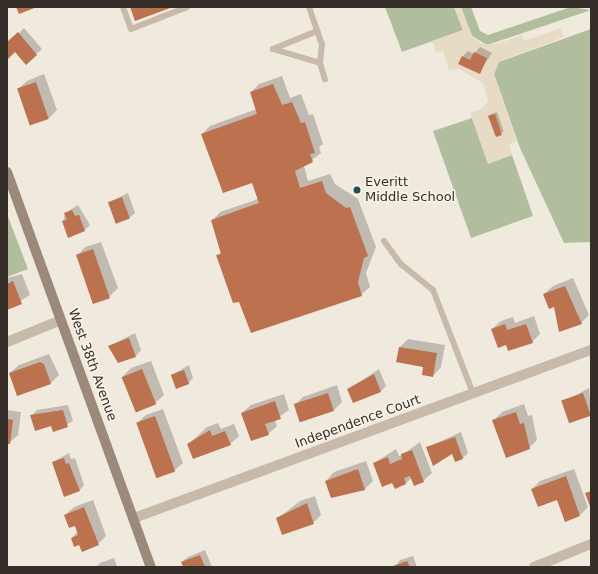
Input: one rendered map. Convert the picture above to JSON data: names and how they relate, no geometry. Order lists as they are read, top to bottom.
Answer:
{
  "streets": {
    "main road": ["West 38th Avenue"],
    "street": ["Independence Court"]
  },
  "crossings": [
    ["West 38th Avenue", "Independence Court"]
  ],
  "places": ["Everitt Middle School"]
}
